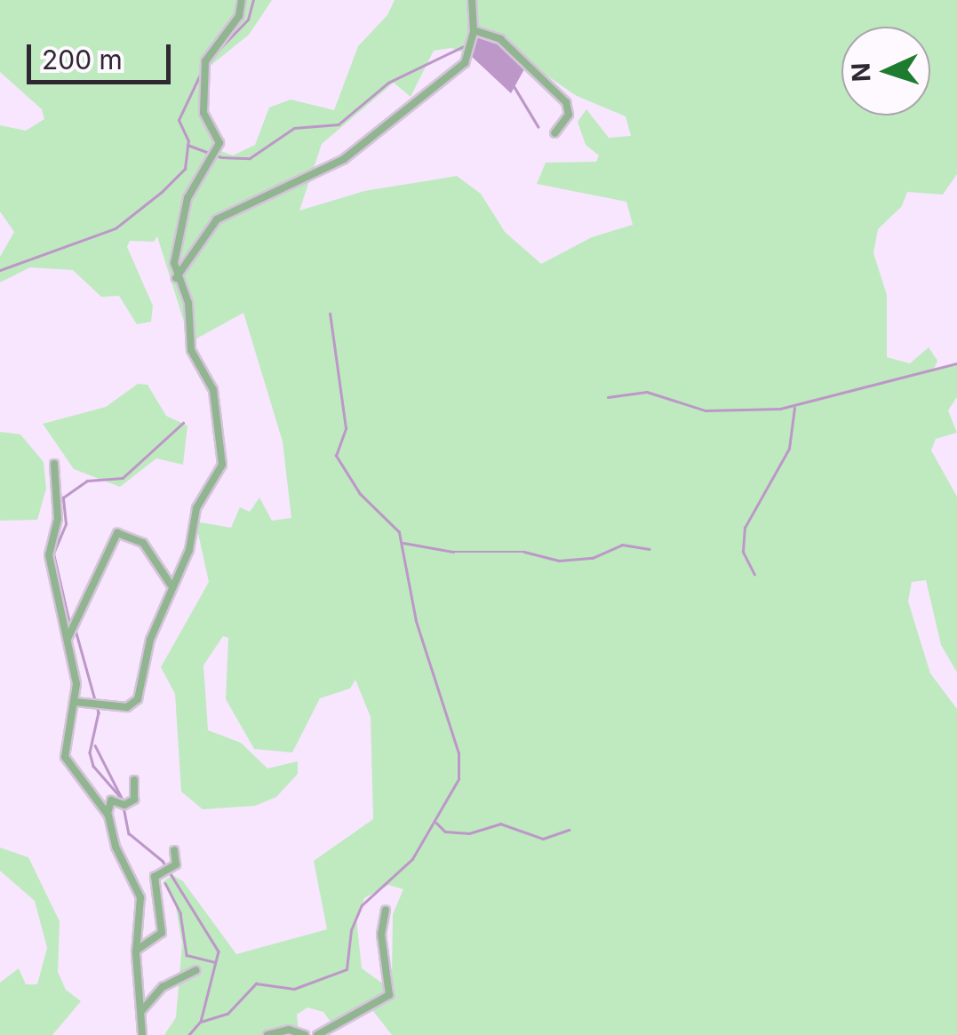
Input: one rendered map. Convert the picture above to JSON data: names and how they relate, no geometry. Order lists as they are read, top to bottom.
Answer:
{
  "scale_bar": "200 m",
  "north": "left"
}
